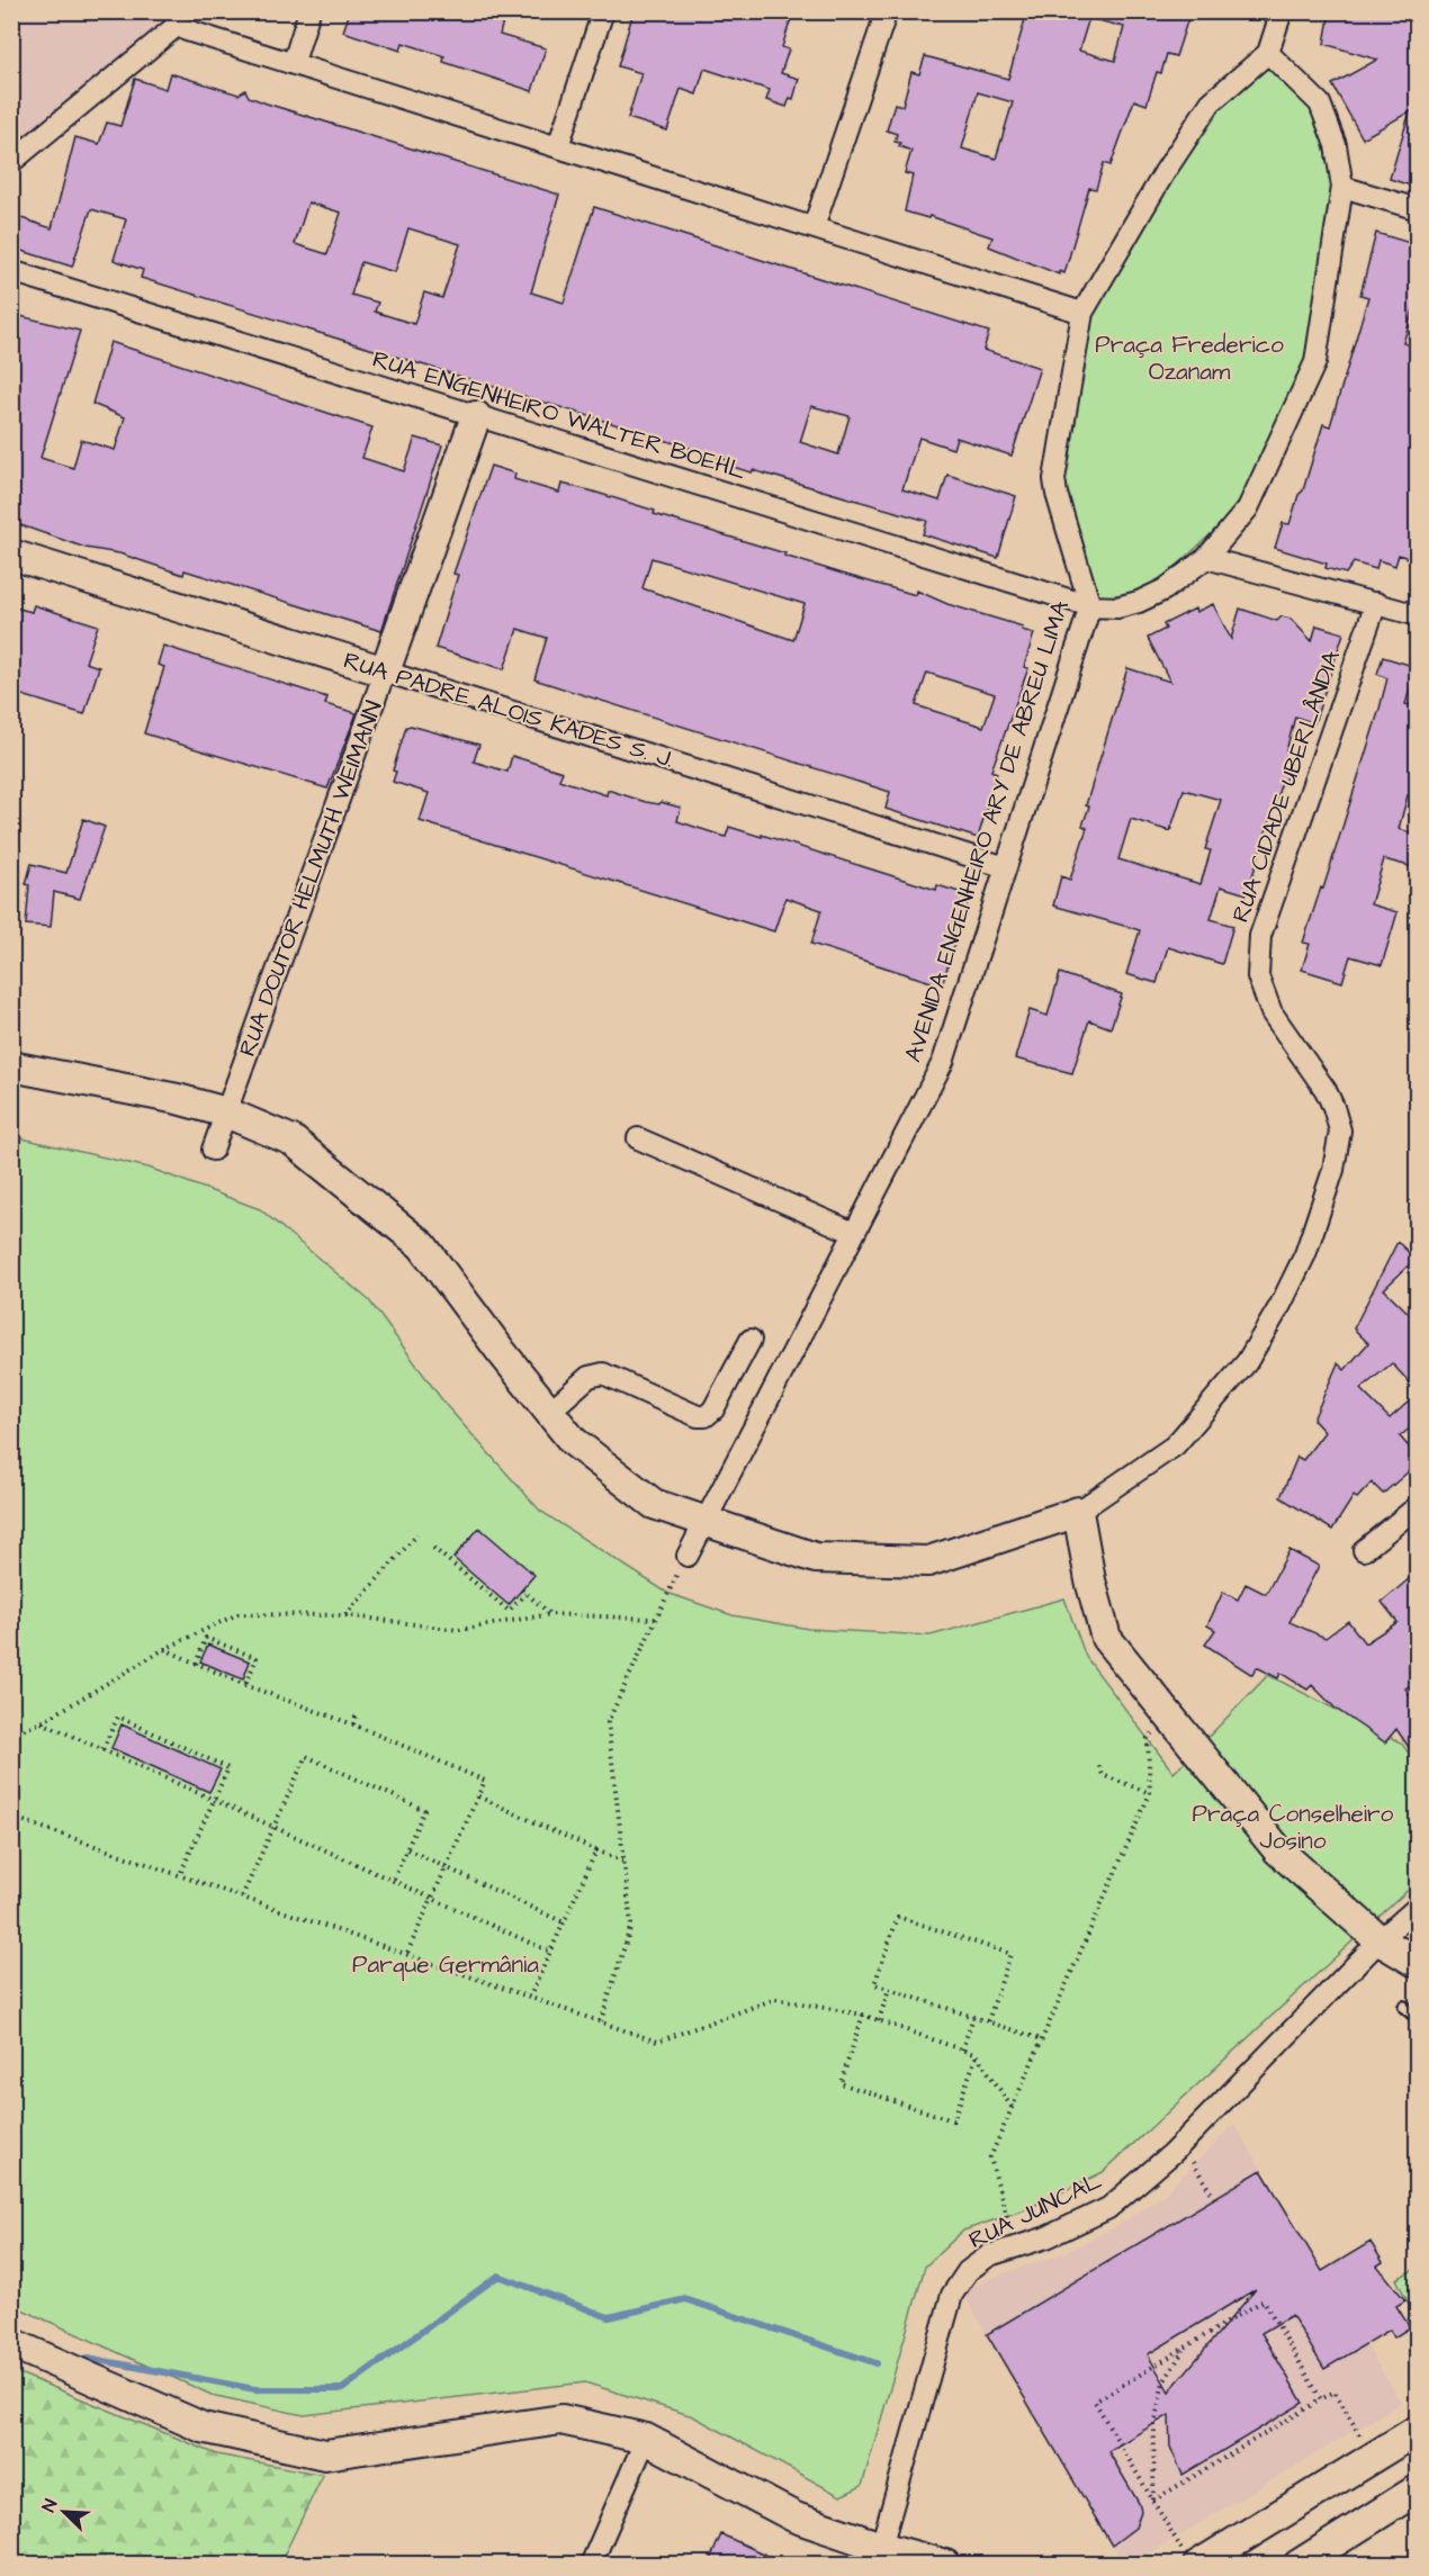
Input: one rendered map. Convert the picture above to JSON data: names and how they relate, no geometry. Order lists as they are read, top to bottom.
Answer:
{
  "streets": {
    "street": [
      "RUA ENGENHEIRO WALTER BOEHL",
      "RUA PADRE ALOIS KADES S. J.",
      "RUA CIDADE UBERLÂNDIA",
      "AVENIDA ENGENHEIRO ARY DE ABREU LIMA",
      "RUA DOUTOR HELMUTH WEIMANN",
      "RUA JUNCAL"
    ]
  },
  "crossings": [
    ["RUA ENGENHEIRO WALTER BOEHL", "AVENIDA ENGENHEIRO ARY DE ABREU LIMA"],
    ["RUA ENGENHEIRO WALTER BOEHL", "RUA DOUTOR HELMUTH WEIMANN"],
    ["RUA PADRE ALOIS KADES S. J.", "AVENIDA ENGENHEIRO ARY DE ABREU LIMA"],
    ["RUA PADRE ALOIS KADES S. J.", "RUA DOUTOR HELMUTH WEIMANN"]
  ],
  "parks": ["Praça Frederico Ozanam", "Praça Conselheiro Josino", "Parque Germânia"],
  "north": "top left"
}
